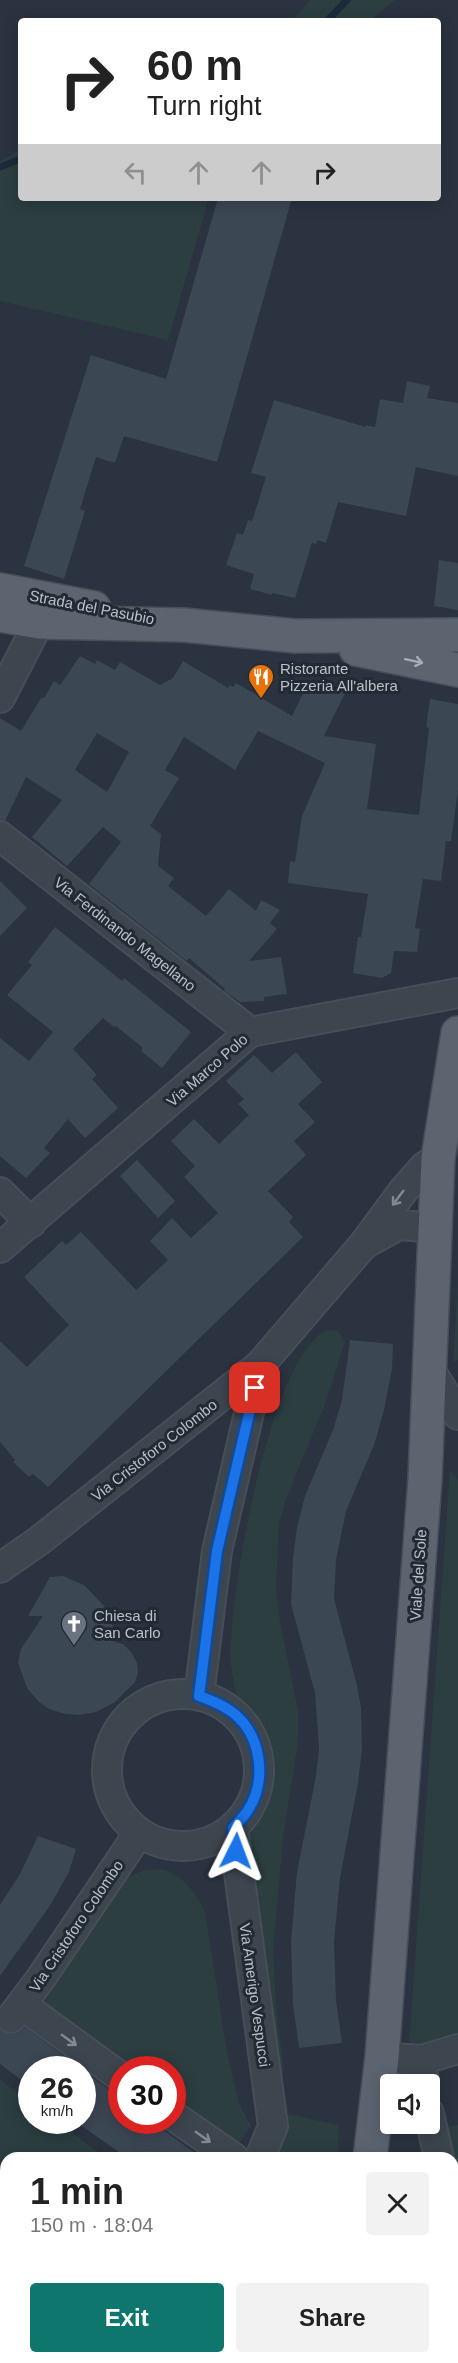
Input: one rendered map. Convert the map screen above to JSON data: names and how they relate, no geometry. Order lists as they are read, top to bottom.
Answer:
{
  "streets": {
    "main road": ["Strada del Pasubio", "Viale del Sole"],
    "street": [
      "Via Ferdinando Magellano",
      "Via Marco Polo",
      "Via Cristoforo Colombo",
      "Via Amerigo Vespucci"
    ]
  },
  "crossings": [
    ["Via Ferdinando Magellano", "Via Marco Polo"],
    ["Via Cristoforo Colombo", "Viale del Sole"],
    ["Via Cristoforo Colombo", "Via Amerigo Vespucci"]
  ],
  "places": {
    "restaurant": ["Ristorante Pizzeria All'albera"],
    "church": ["Chiesa di San Carlo"]
  },
  "page": {
    "turn": ["60 m", "Turn right"],
    "speed": "26 km/h",
    "limit": "30",
    "heading": ["1 min", "150 m · 18:04"],
    "buttons": ["Exit", "Share"]
  }
}
